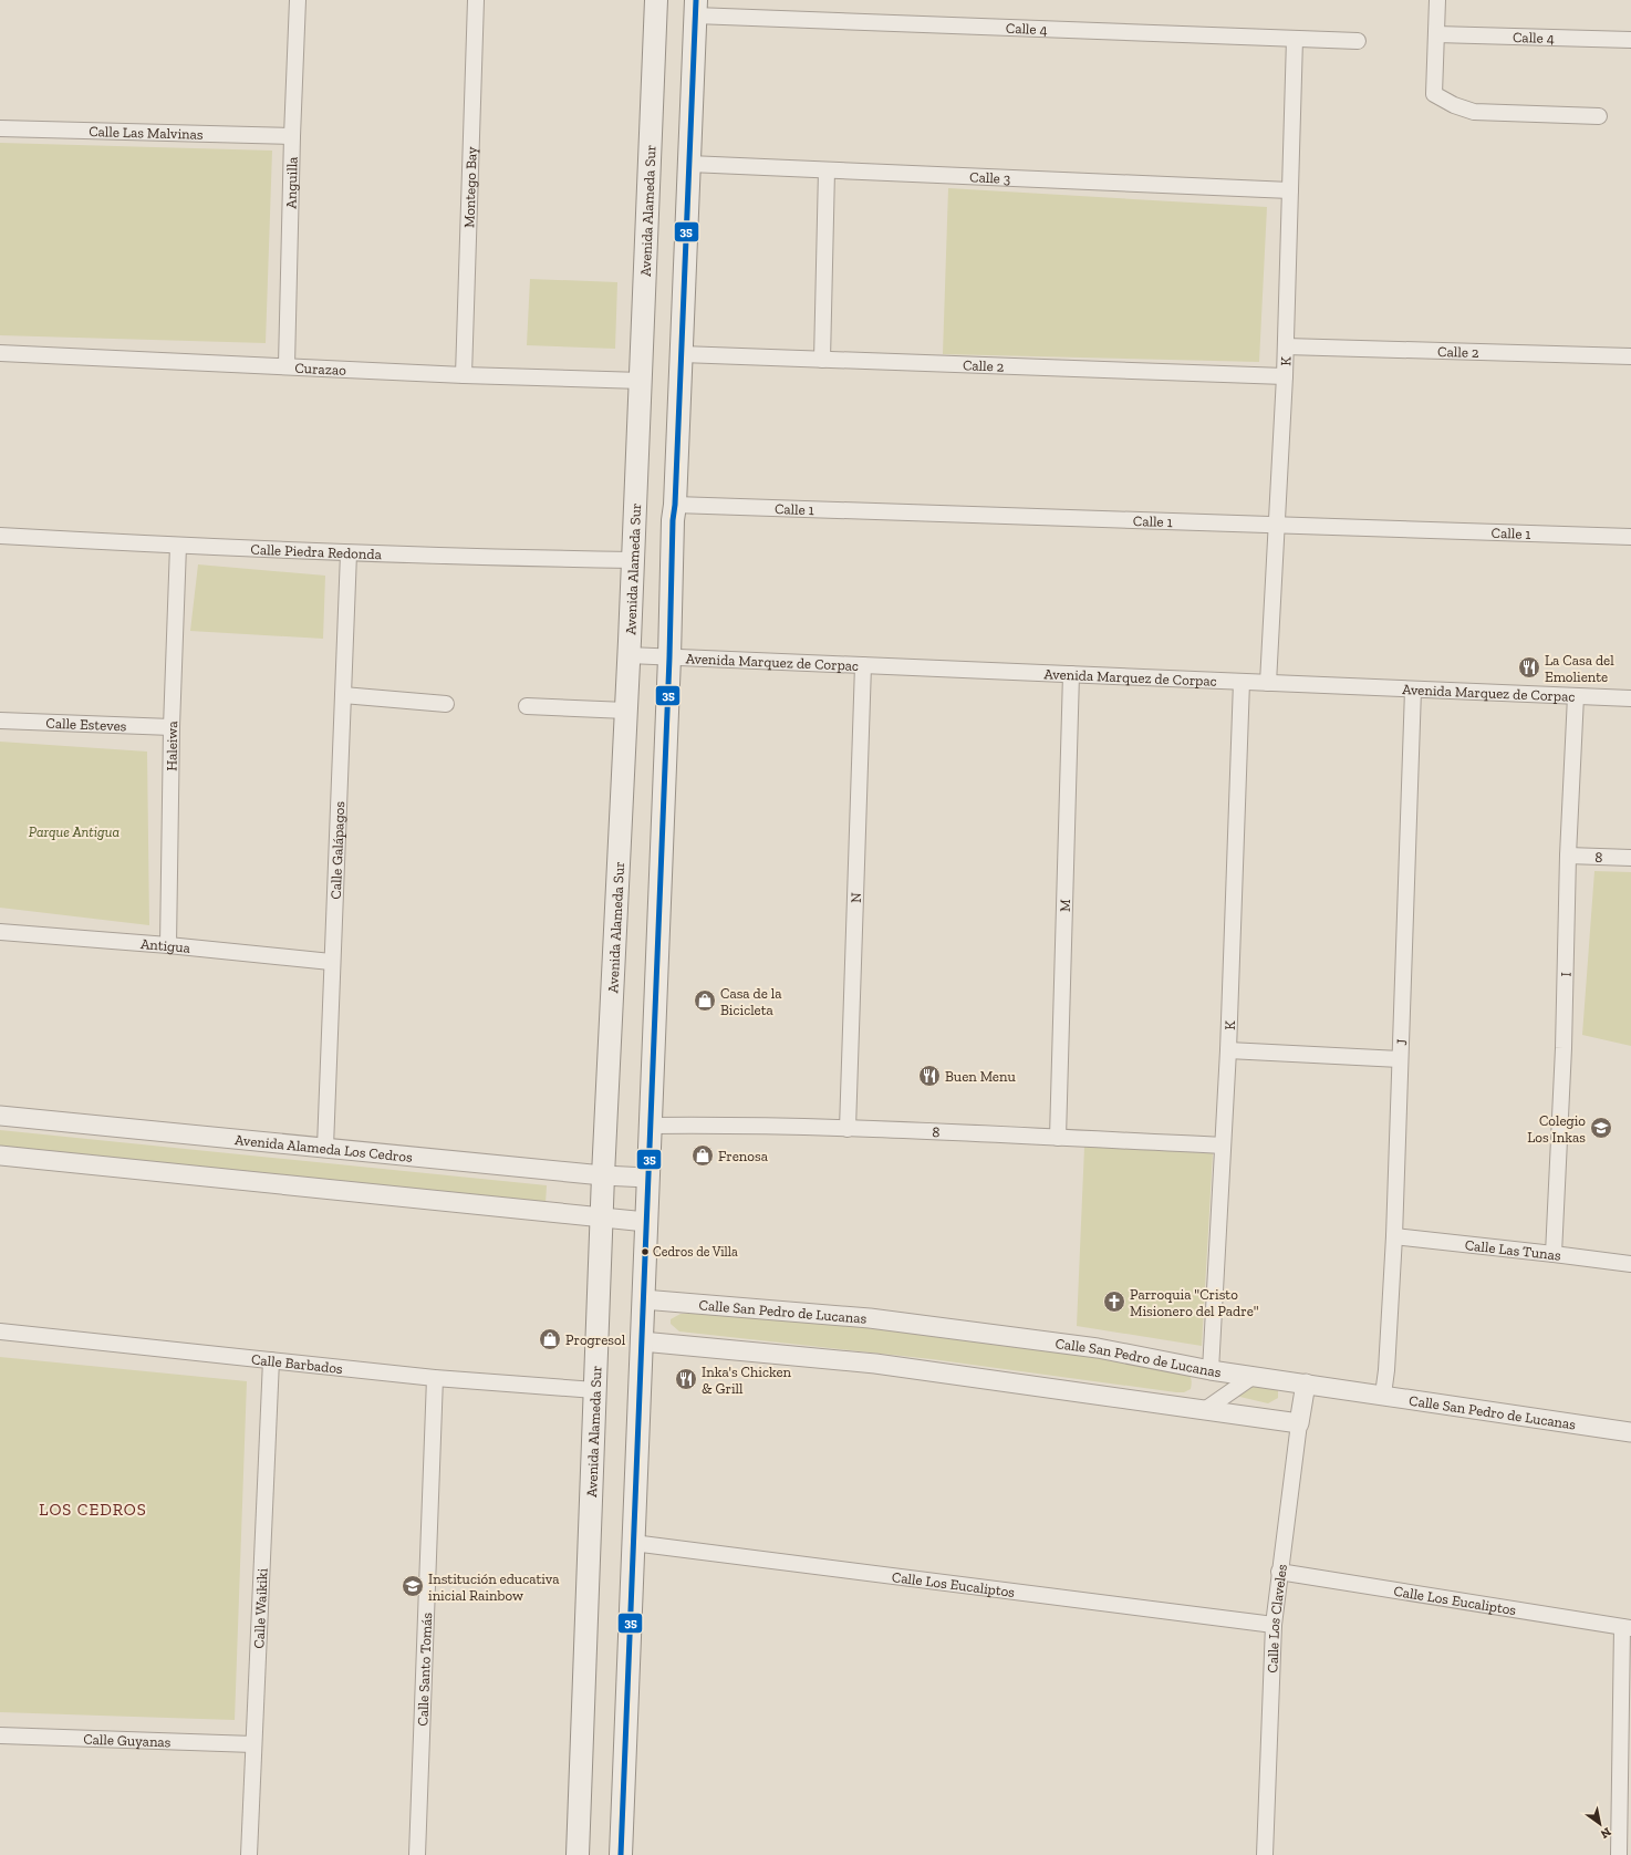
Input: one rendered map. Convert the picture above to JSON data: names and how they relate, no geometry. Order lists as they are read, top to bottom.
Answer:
{
  "streets": {
    "main road": ["Avenida Alameda Sur"],
    "street": [
      "Calle 4",
      "Calle Las Malvinas",
      "Calle 3",
      "Anguilla",
      "Montego Bay",
      "Calle 2",
      "K",
      "Curazao",
      "Calle 1",
      "Calle Piedra Redonda",
      "Avenida Marquez de Corpac",
      "Calle Esteves",
      "Haleiwa",
      "Calle Galápagos",
      "8",
      "N",
      "M",
      "Antigua",
      "I",
      "J",
      "Avenida Alameda Los Cedros",
      "Calle Las Tunas",
      "Calle San Pedro de Lucanas",
      "Calle Barbados",
      "Calle Los Eucaliptos",
      "Calle Waikiki",
      "Calle Los Claveles",
      "Calle Santo Tomás",
      "Calle Guyanas"
    ]
  },
  "crossings": [
    ["Calle 4", "K"],
    ["Calle Las Malvinas", "Anguilla"],
    ["Calle 3", "K"],
    ["Anguilla", "Curazao"],
    ["Montego Bay", "Curazao"],
    ["Avenida Alameda Sur", "Curazao"],
    ["Avenida Alameda Sur", "Calle Piedra Redonda"],
    ["Avenida Alameda Sur", "Avenida Marquez de Corpac"],
    ["Avenida Alameda Sur", "Avenida Alameda Los Cedros"],
    ["Avenida Alameda Sur", "Calle Barbados"],
    ["Calle 2", "K"],
    ["K", "Calle 1"],
    ["K", "Avenida Marquez de Corpac"],
    ["K", "8"],
    ["K", "Calle San Pedro de Lucanas"],
    ["Calle Piedra Redonda", "Haleiwa"],
    ["Calle Piedra Redonda", "Calle Galápagos"],
    ["Avenida Marquez de Corpac", "N"],
    ["Avenida Marquez de Corpac", "M"],
    ["Avenida Marquez de Corpac", "I"],
    ["Avenida Marquez de Corpac", "J"],
    ["Calle Esteves", "Haleiwa"],
    ["Haleiwa", "Antigua"],
    ["Calle Galápagos", "Antigua"],
    ["Calle Galápagos", "Avenida Alameda Los Cedros"],
    ["8", "N"],
    ["8", "M"],
    ["8", "I"],
    ["I", "Calle Las Tunas"],
    ["J", "Calle Las Tunas"],
    ["J", "Calle San Pedro de Lucanas"],
    ["Calle San Pedro de Lucanas", "Calle Los Claveles"],
    ["Calle Barbados", "Calle Waikiki"],
    ["Calle Barbados", "Calle Santo Tomás"],
    ["Calle Los Eucaliptos", "Calle Los Claveles"],
    ["Calle Waikiki", "Calle Guyanas"]
  ],
  "districts": ["LOS CEDROS"],
  "parks": ["Parque Antigua"],
  "places": {
    "restaurant": ["La Casa del Emoliente", "Buen Menu", "Inka's Chicken & Grill"],
    "shop": ["Casa de la Bicicleta", "Frenosa", "Progresol"],
    "school or university": ["Colegio Los Inkas", "Institución educativa inicial Rainbow"],
    "other": ["Cedros de Villa"],
    "church": ["Parroquia \"Cristo Misionero del Padre\""]
  },
  "lines": ["transit line 35"],
  "north": "bottom right"
}
